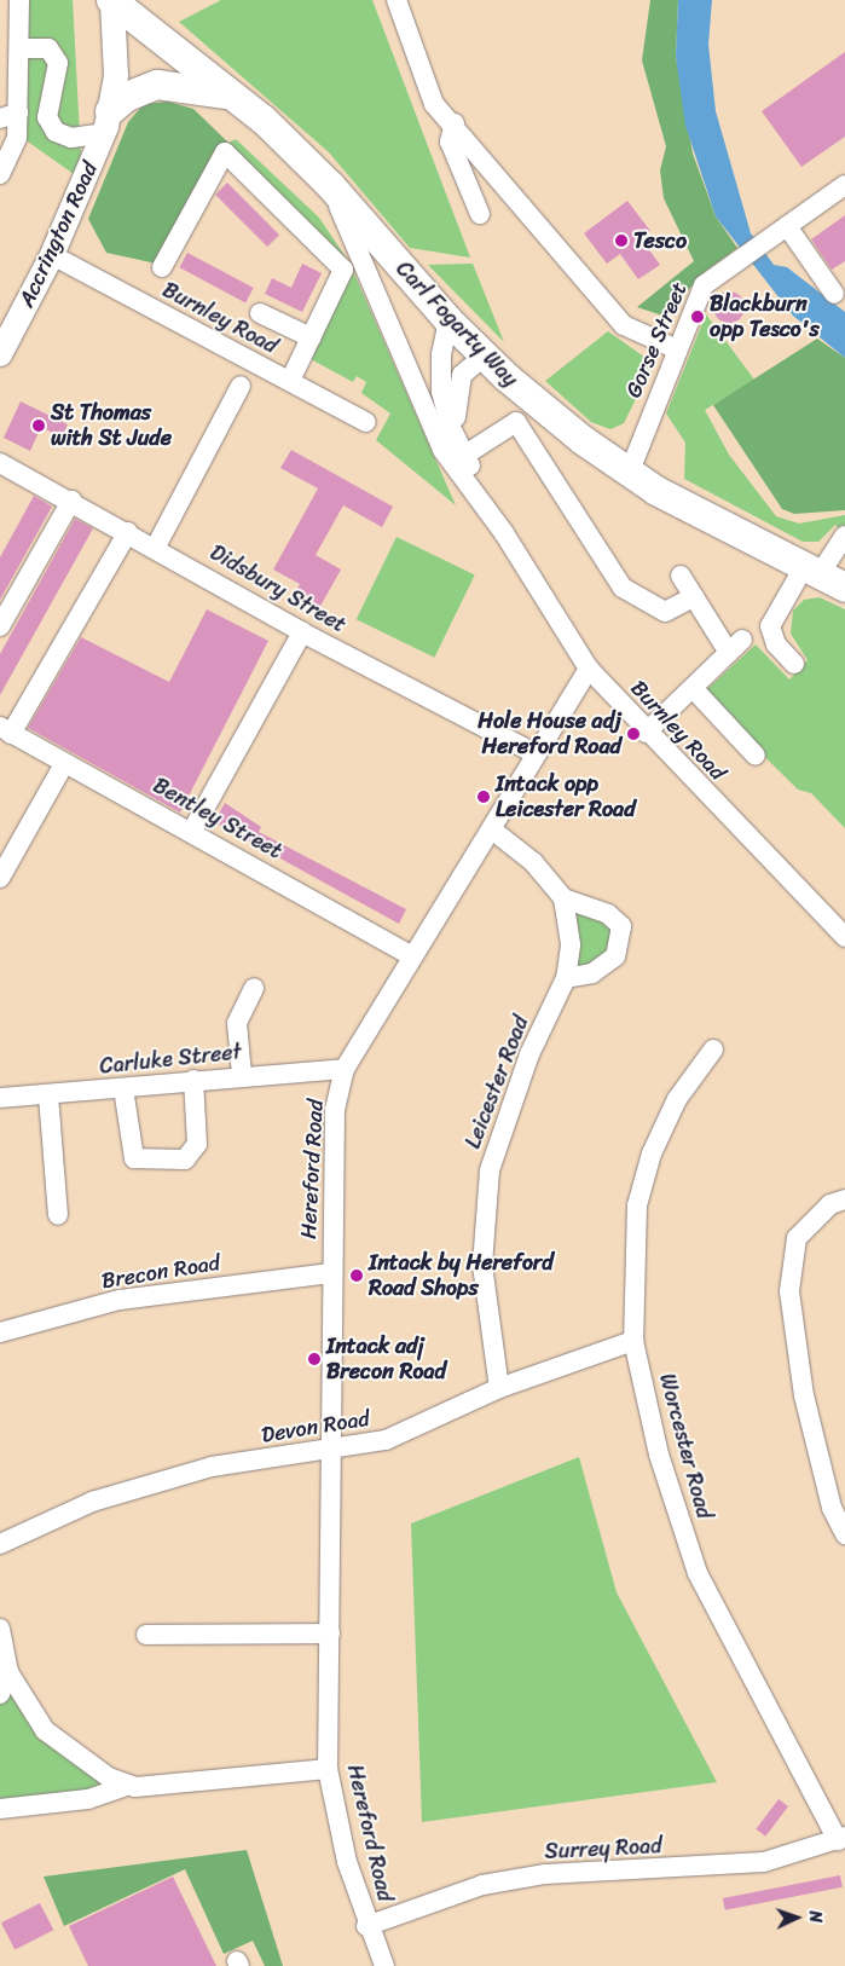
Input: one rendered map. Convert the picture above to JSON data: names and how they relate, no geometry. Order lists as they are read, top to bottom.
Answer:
{
  "streets": {
    "highway": ["Carl Fogarty Way"],
    "main road": ["Accrington Road"],
    "street": [
      "Burnley Road",
      "Gorse Street",
      "Didsbury Street",
      "Bentley Street",
      "Carluke Street",
      "Leicester Road",
      "Hereford Road",
      "Brecon Road",
      "Devon Road",
      "Worcester Road",
      "Surrey Road"
    ]
  },
  "crossings": [
    ["Accrington Road", "Burnley Road"],
    ["Accrington Road", "Carl Fogarty Way"],
    ["Burnley Road", "Carl Fogarty Way"],
    ["Burnley Road", "Hereford Road"],
    ["Carl Fogarty Way", "Gorse Street"],
    ["Didsbury Street", "Hereford Road"],
    ["Bentley Street", "Hereford Road"],
    ["Carluke Street", "Hereford Road"],
    ["Leicester Road", "Devon Road"],
    ["Hereford Road", "Brecon Road"],
    ["Hereford Road", "Devon Road"],
    ["Hereford Road", "Surrey Road"],
    ["Devon Road", "Worcester Road"],
    ["Worcester Road", "Surrey Road"]
  ],
  "places": [
    "Tesco",
    "Blackburn opp Tesco's",
    "St Thomas with St Jude",
    "Hole House adj Hereford Road",
    "Intack opp Leicester Road",
    "Intack by Hereford Road Shops",
    "Intack adj Brecon Road"
  ],
  "north": "right"
}
